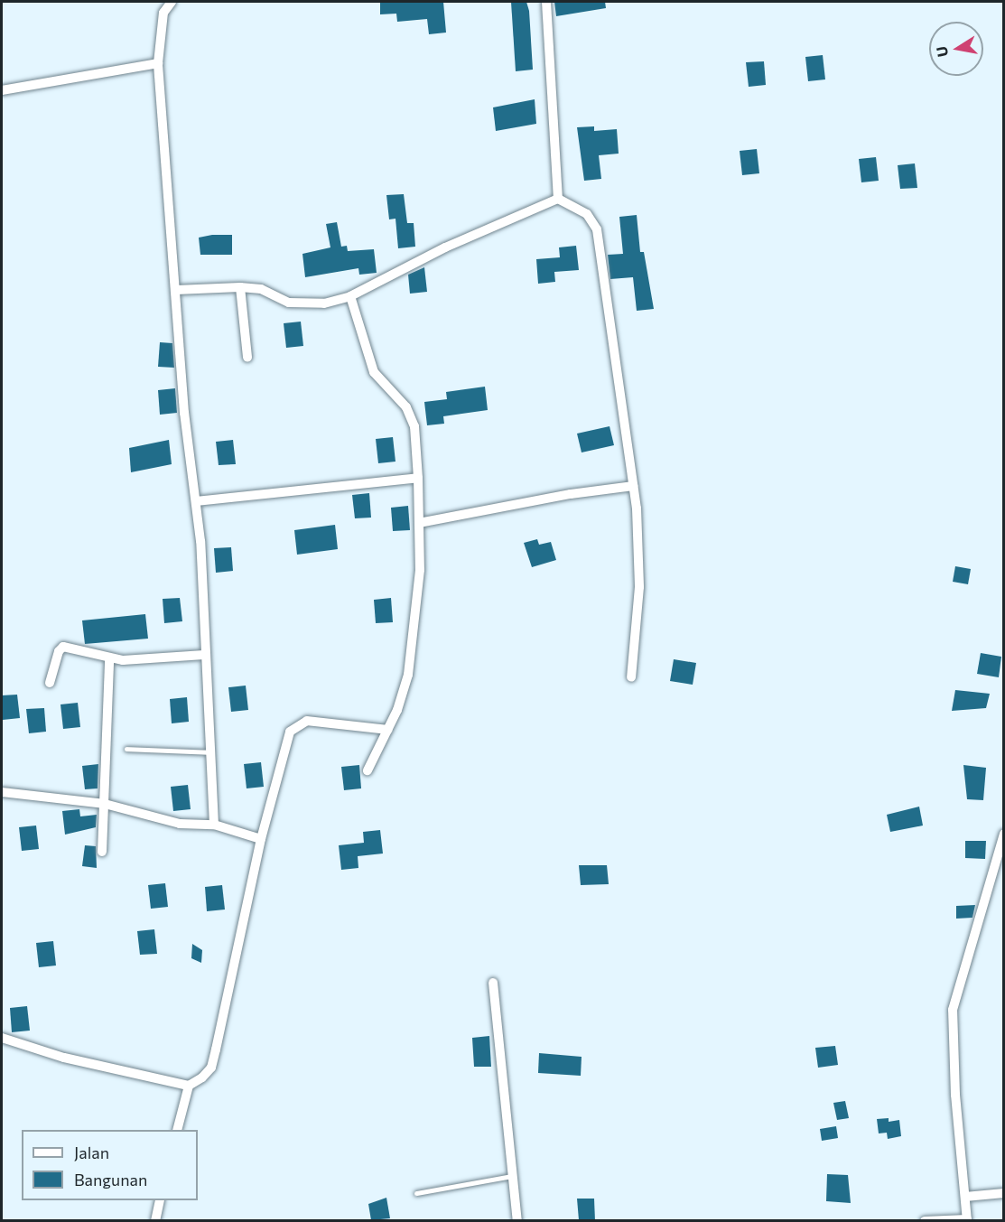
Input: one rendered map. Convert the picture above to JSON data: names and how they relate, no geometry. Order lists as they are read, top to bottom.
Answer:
{
  "legend": ["Jalan", "Bangunan"],
  "north": "left"
}
